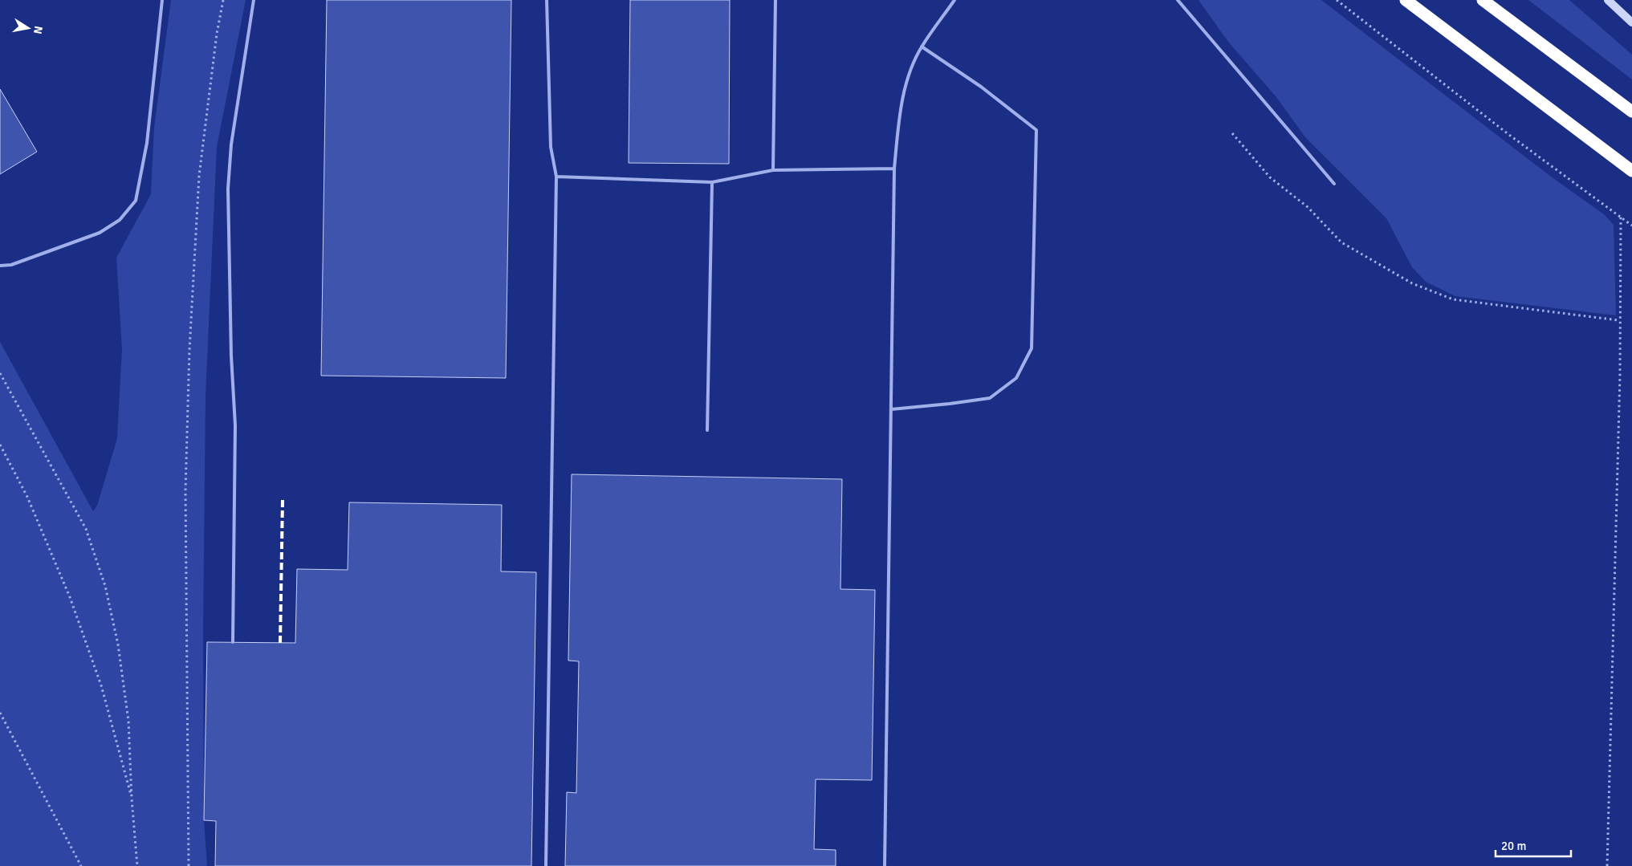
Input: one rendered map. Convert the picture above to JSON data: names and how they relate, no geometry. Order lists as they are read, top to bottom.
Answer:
{
  "scale_bar": "20 m",
  "north": "right"
}
